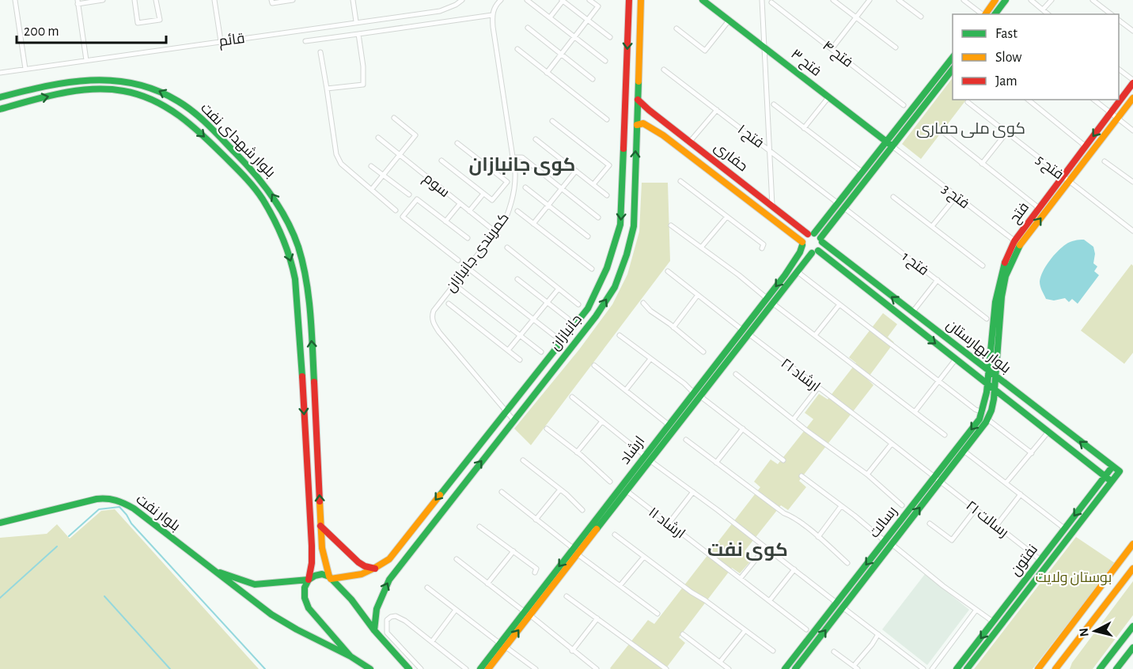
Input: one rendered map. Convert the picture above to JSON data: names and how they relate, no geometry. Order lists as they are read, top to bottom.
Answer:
{
  "streets": {
    "main road": [
      "فتح ۳",
      "بلوار شهدای نفت",
      "حفاری",
      "فتح",
      "جانبازان",
      "بلوار بهارستان",
      "ارشاد",
      "بلوار نفت",
      "رسالت",
      "نفتون"
    ],
    "street": [
      "قائم",
      "فتح ۴",
      "فتح ۱",
      "فتح 5",
      "سوم",
      "فتح 3",
      "کمربندی جانبازان",
      "فتح 1",
      "ارشاد ۲۱",
      "رسالت ۲۱",
      "ارشاد ۱۱"
    ]
  },
  "crossings": [
    ["فتح ۳", "فتح 3"],
    ["بلوار شهدای نفت", "جانبازان"],
    ["حفاری", "جانبازان"],
    ["حفاری", "بلوار بهارستان"],
    ["حفاری", "ارشاد"],
    ["فتح 5", "فتح"],
    ["سوم", "کمربندی جانبازان"],
    ["فتح 3", "فتح"],
    ["فتح", "بلوار بهارستان"],
    ["فتح", "رسالت"],
    ["کمربندی جانبازان", "جانبازان"],
    ["جانبازان", "بلوار نفت"],
    ["بلوار بهارستان", "ارشاد"],
    ["بلوار بهارستان", "رسالت"],
    ["بلوار بهارستان", "نفتون"],
    ["ارشاد ۲۱", "ارشاد"],
    ["ارشاد ۲۱", "رسالت ۲۱"],
    ["ارشاد", "ارشاد ۱۱"],
    ["رسالت ۲۱", "رسالت"],
    ["رسالت ۲۱", "نفتون"]
  ],
  "districts": ["کوی ملی حفاری", "کوی جانبازان", "کوی نفت"],
  "parks": ["بوستان ولایت"],
  "legend": ["Fast", "Slow", "Jam"],
  "scale_bar": "200 m",
  "north": "left"
}
